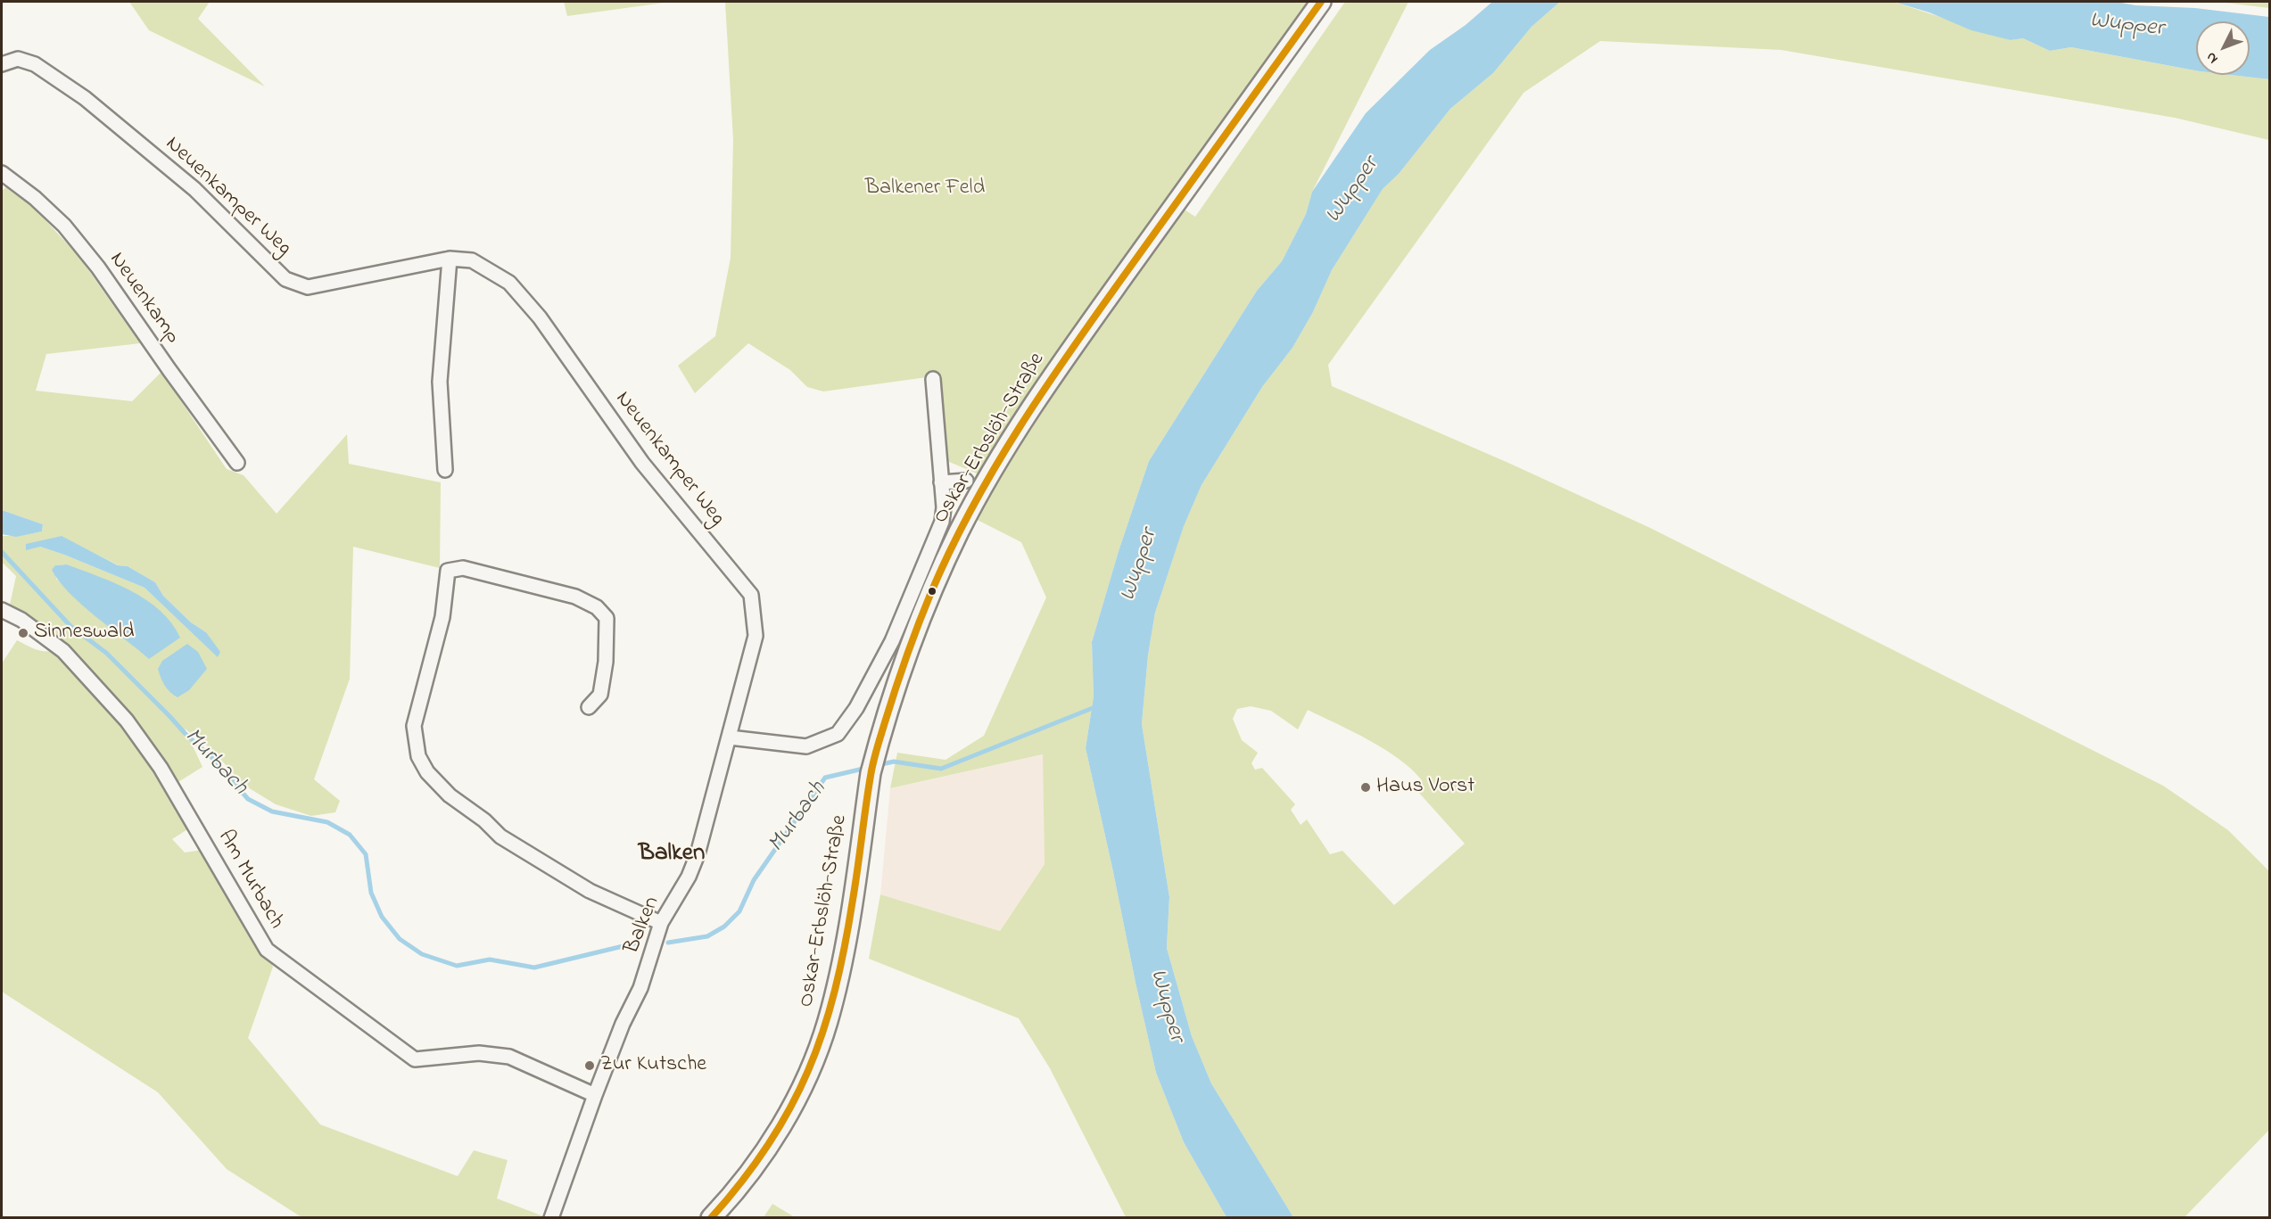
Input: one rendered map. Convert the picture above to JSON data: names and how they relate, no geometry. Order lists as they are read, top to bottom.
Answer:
{
  "streets": {
    "main road": ["Oskar-Erbslöh-Straße"],
    "street": [
      "Neuenkamper Weg",
      "Neuenkamp",
      "Am Murbach",
      "Balken"
    ]
  },
  "crossings": [
    ["Neuenkamper Weg", "Balken"],
    ["Am Murbach", "Balken"]
  ],
  "districts": ["Balken"],
  "water": ["Wupper", "Murbach"],
  "parks": ["Balkener Feld"],
  "places": ["Sinneswald", "Haus Vorst", "Zur Kutsche"],
  "north": "bottom left"
}
